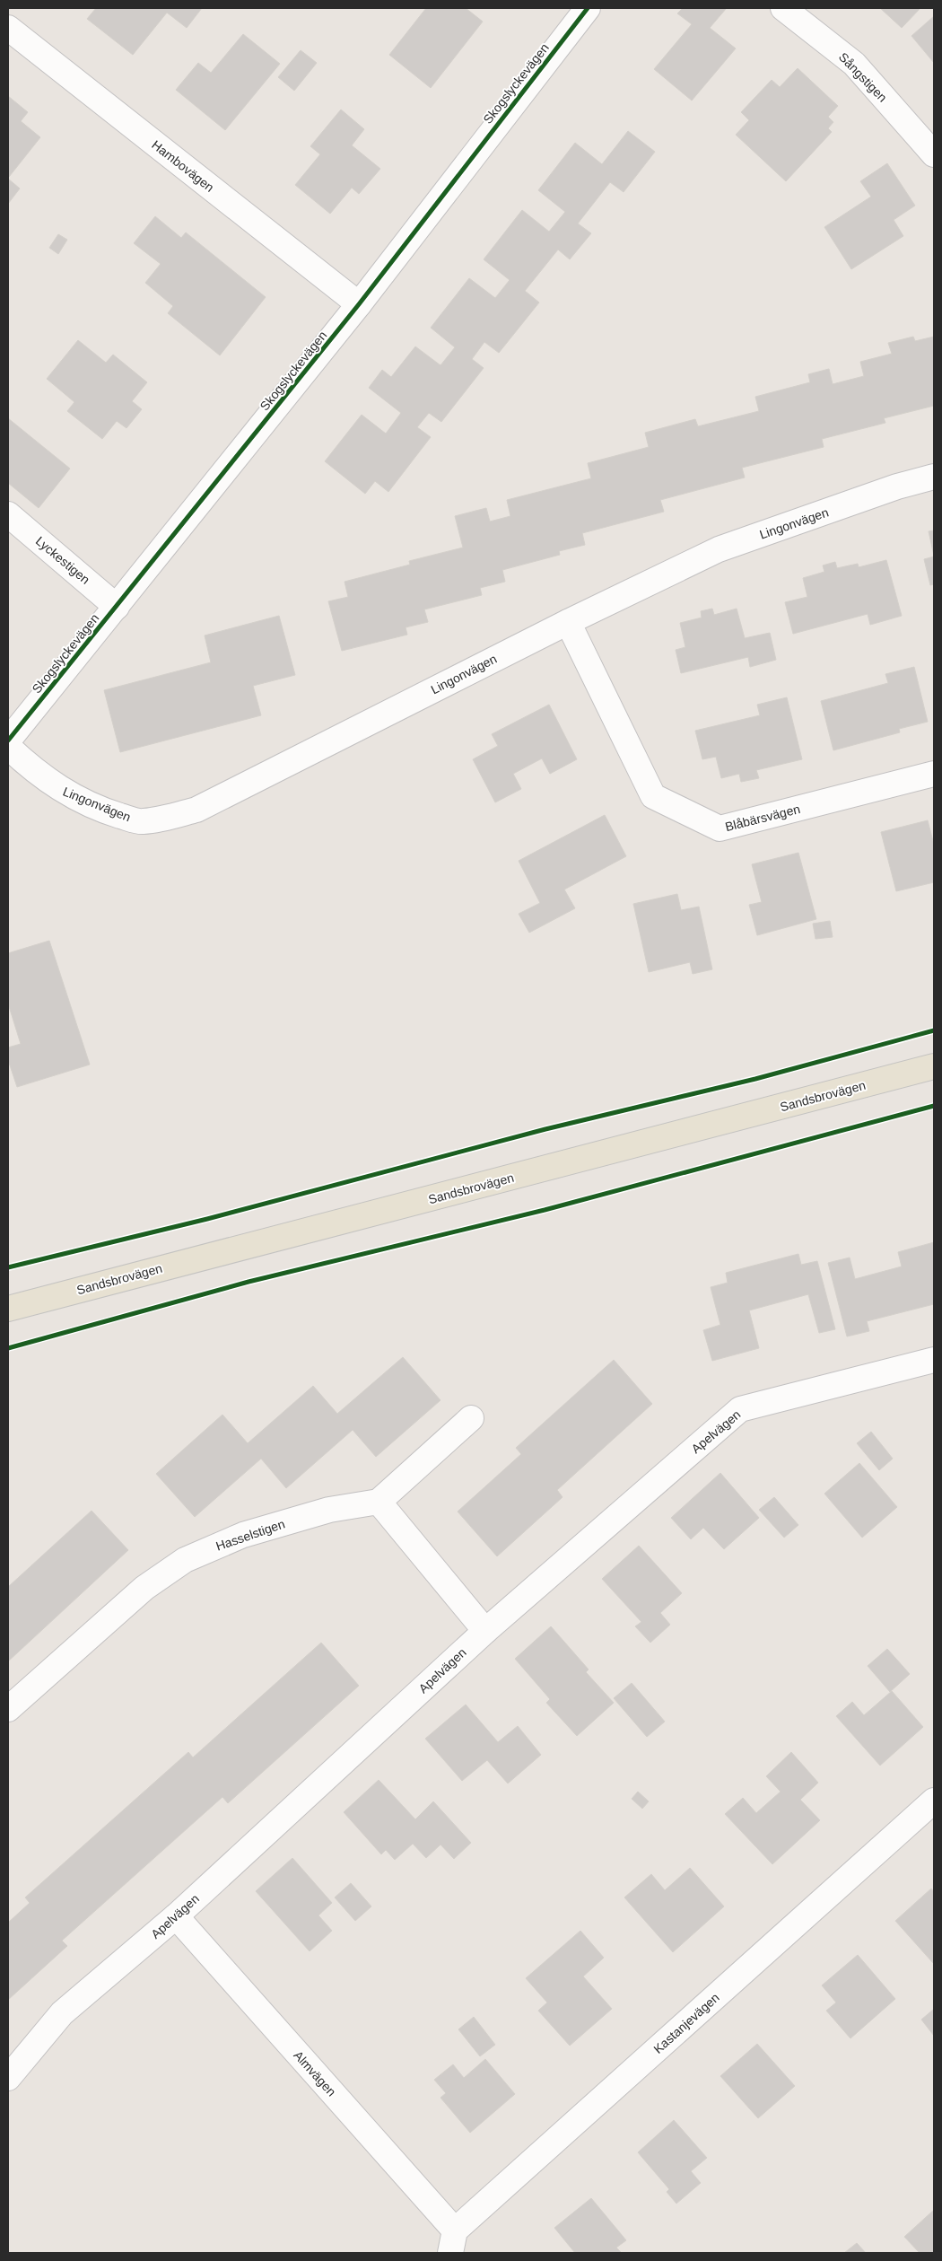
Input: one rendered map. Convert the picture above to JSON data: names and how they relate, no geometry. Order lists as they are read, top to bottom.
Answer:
{
  "streets": {
    "main road": ["Sandsbrovägen"],
    "street": [
      "Sångstigen",
      "Skogslyckevägen",
      "Hambovägen",
      "Lingonvägen",
      "Lyckestigen",
      "Blåbärsvägen",
      "Apelvägen",
      "Hasselstigen",
      "Kastanjevägen",
      "Almvägen"
    ]
  },
  "crossings": [
    ["Skogslyckevägen", "Hambovägen"],
    ["Skogslyckevägen", "Lyckestigen"],
    ["Lingonvägen", "Blåbärsvägen"],
    ["Apelvägen", "Almvägen"],
    ["Kastanjevägen", "Almvägen"]
  ]
}
